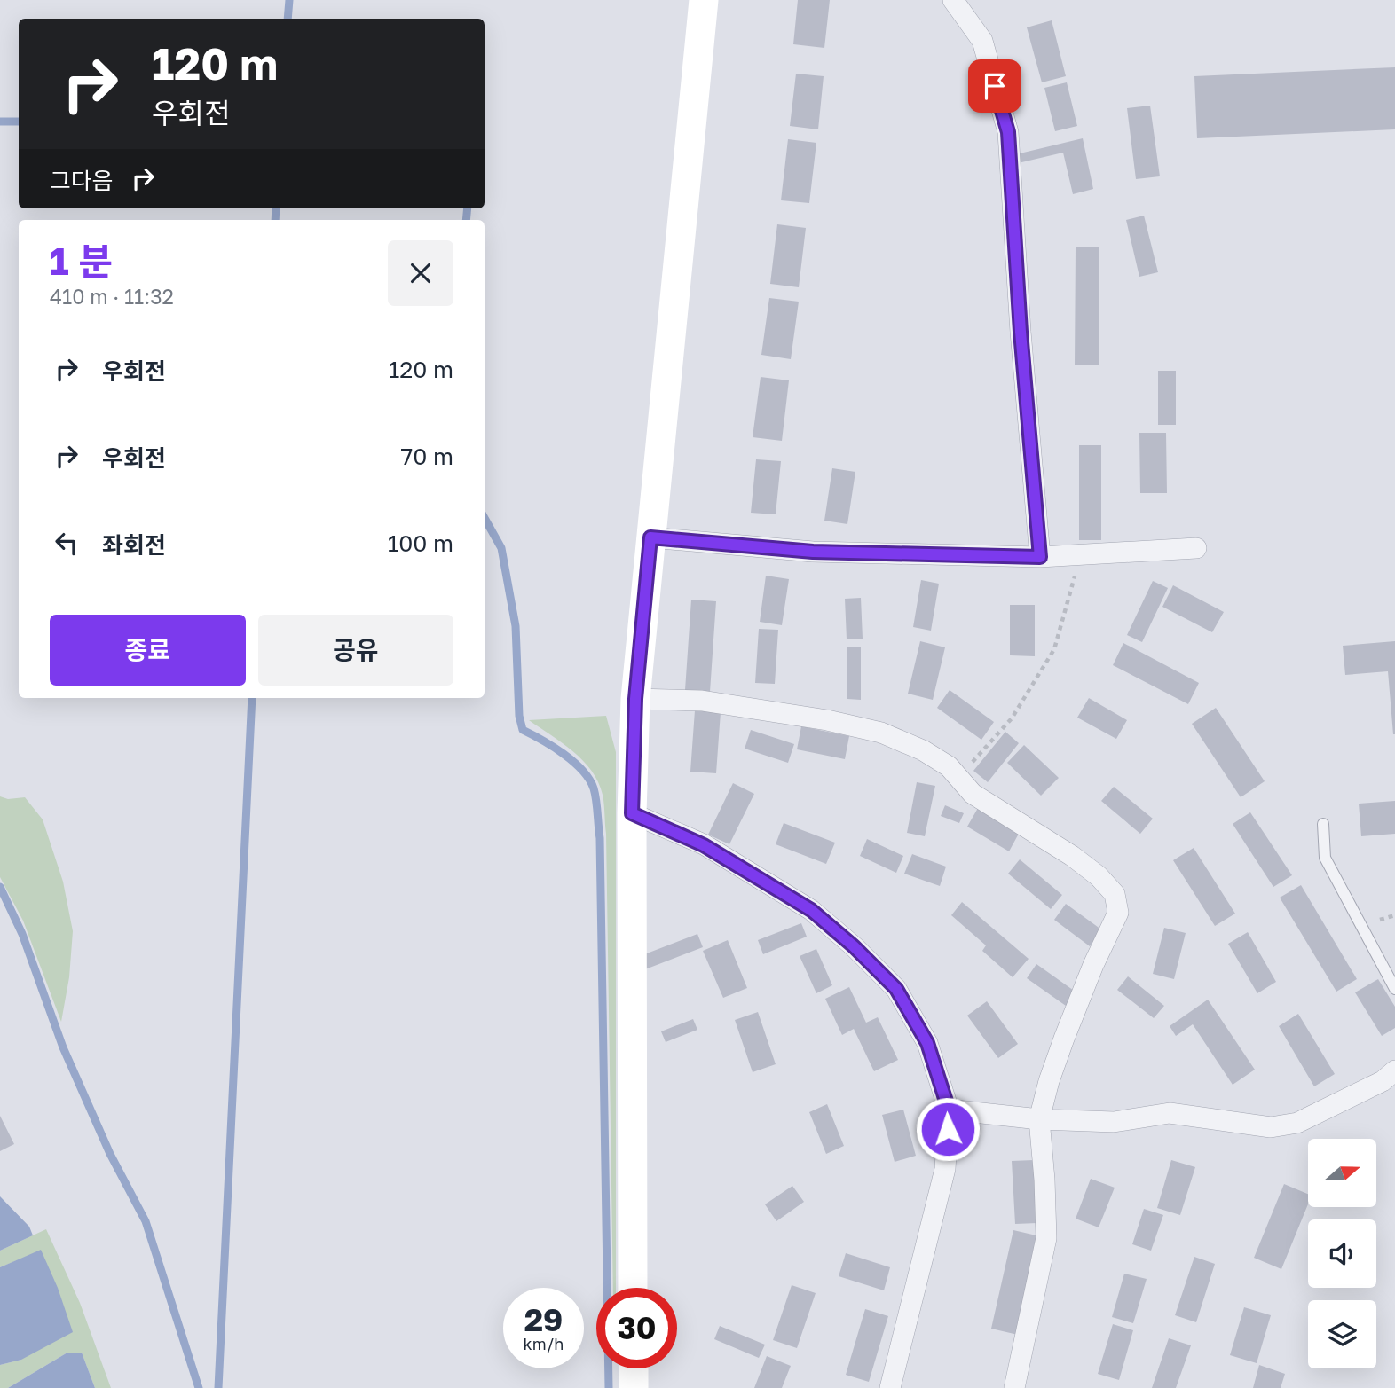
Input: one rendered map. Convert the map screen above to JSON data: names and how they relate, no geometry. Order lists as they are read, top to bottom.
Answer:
{
  "north": "right",
  "page": {
    "turn": ["120 m", "우회전"],
    "then": "그다음",
    "heading": ["1 분", "410 m · 11:32"],
    "list": [
      {
        "name": "우회전",
        "value": "120 m"
      },
      {
        "name": "우회전",
        "value": "70 m"
      },
      {
        "name": "좌회전",
        "value": "100 m"
      }
    ],
    "buttons": ["종료", "공유"],
    "speed": "29 km/h",
    "limit": "30"
  }
}
